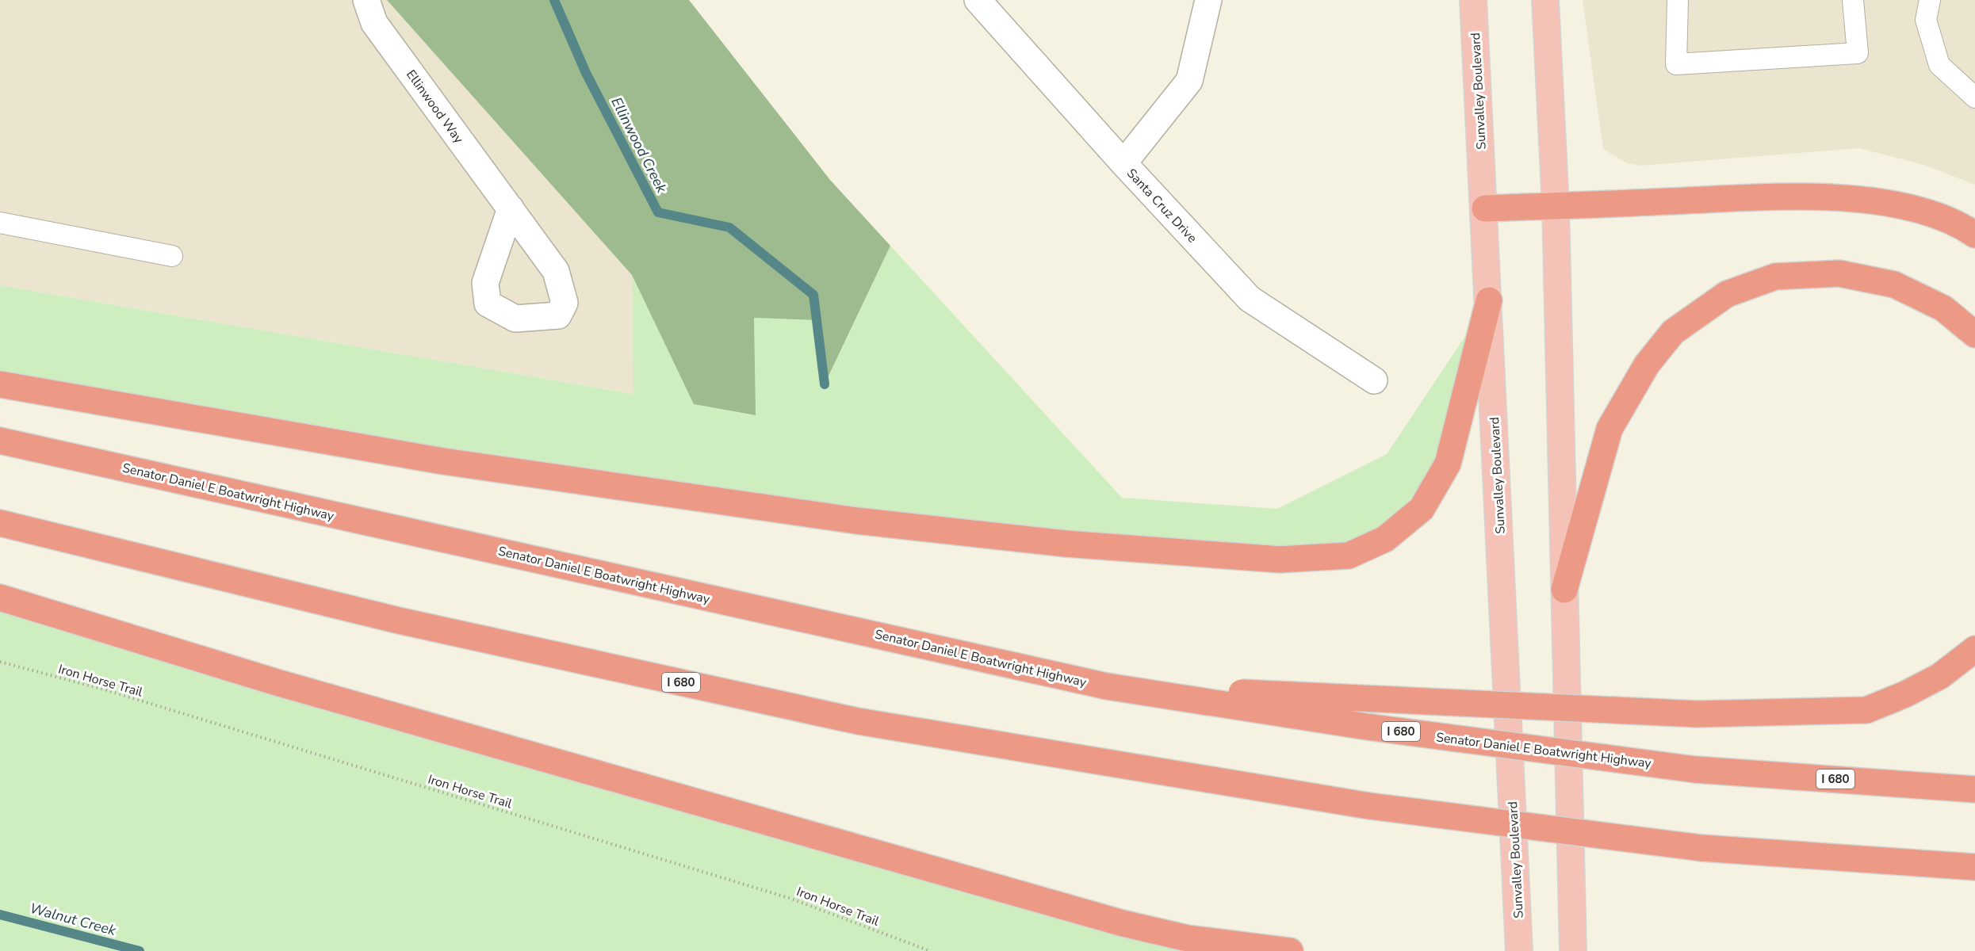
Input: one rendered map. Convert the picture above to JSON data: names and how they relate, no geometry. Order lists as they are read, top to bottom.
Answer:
{
  "streets": {
    "highway": ["Senator Daniel E Boatwright Highway", "I 680"],
    "main road": ["Sunvalley Boulevard"],
    "street": ["Ellinwood Way", "Santa Cruz Drive"],
    "path": ["Iron Horse Trail"]
  },
  "water": ["Ellinwood Creek", "Walnut Creek"]
}
